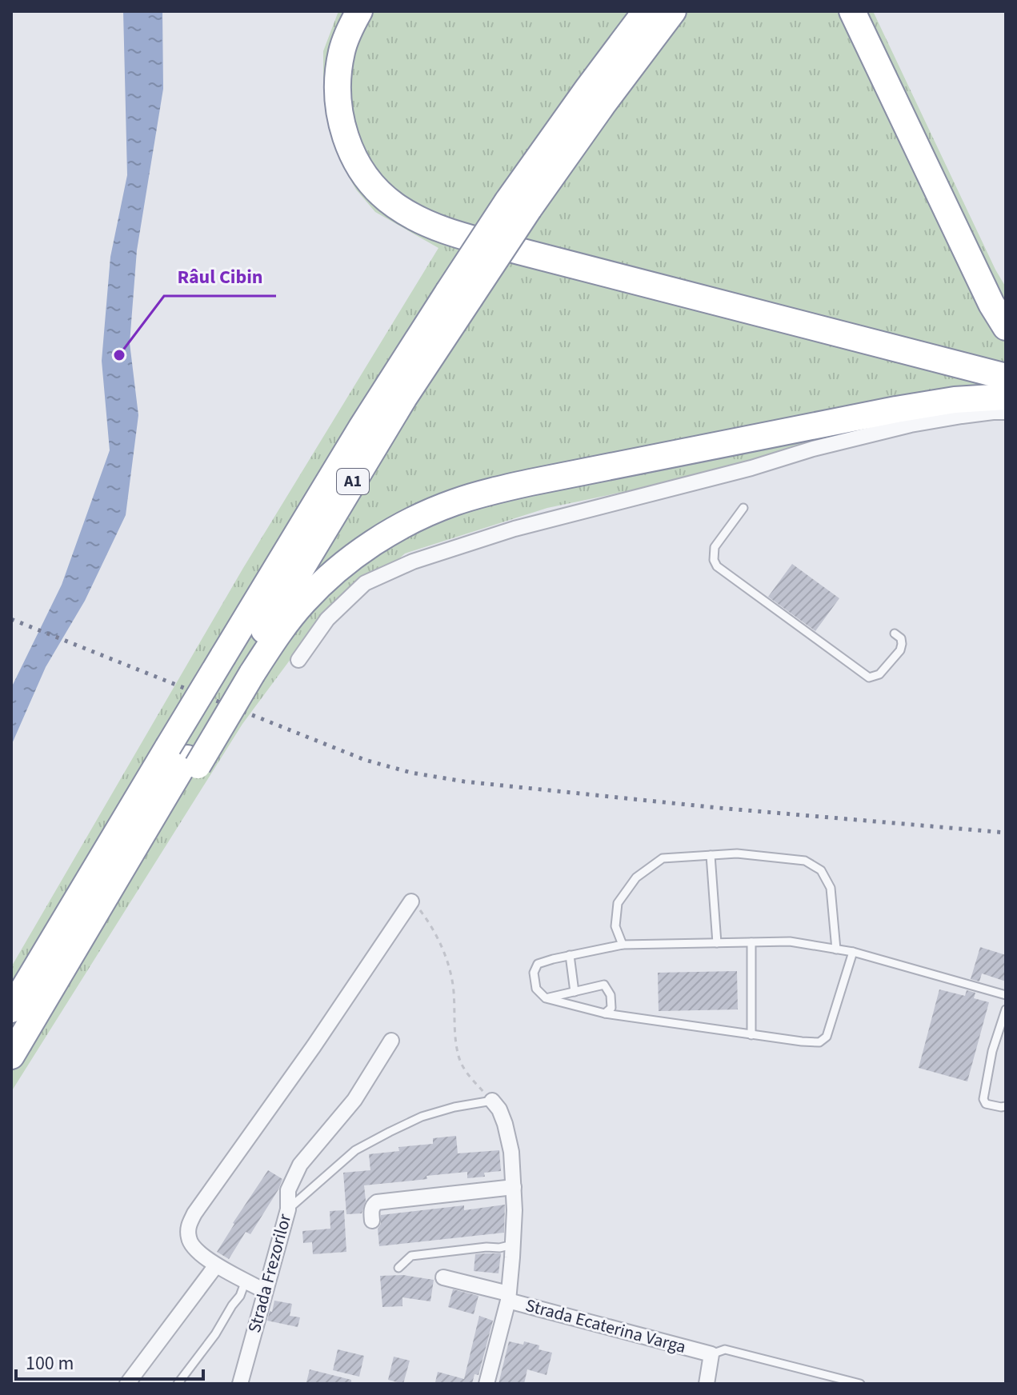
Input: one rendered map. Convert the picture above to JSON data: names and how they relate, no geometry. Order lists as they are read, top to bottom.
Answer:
{
  "streets": {
    "highway": ["A1"],
    "street": ["Strada Frezorilor", "Strada Ecaterina Varga"]
  },
  "places": ["Râul Cibin"],
  "scale_bar": "100 m"
}
